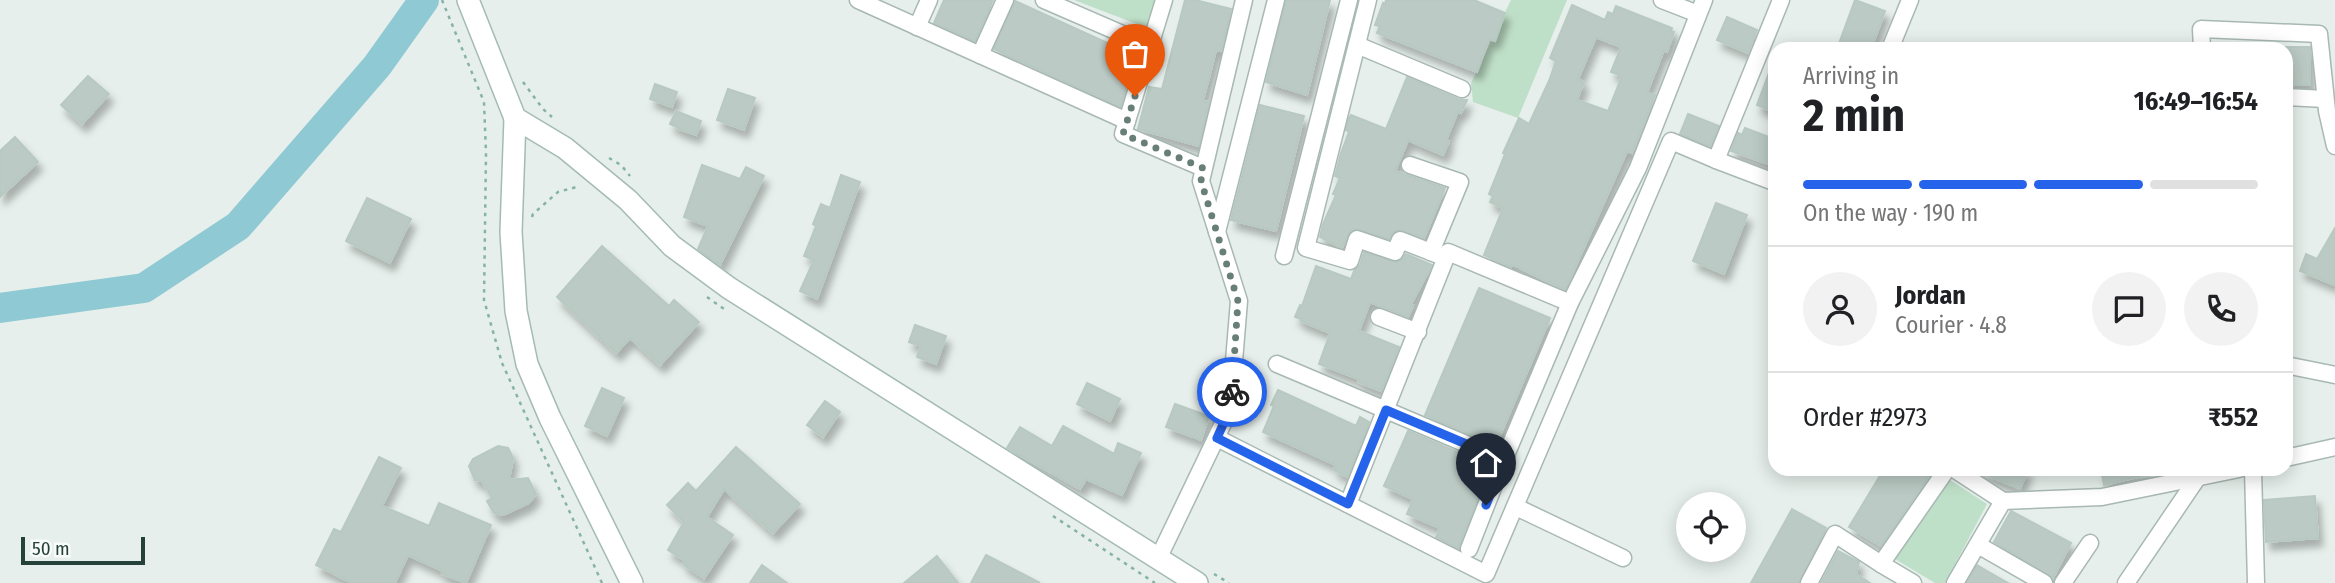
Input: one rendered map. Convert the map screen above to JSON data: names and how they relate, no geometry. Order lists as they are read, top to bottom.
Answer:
{
  "scale_bar": "50 m",
  "page": {
    "heading": ["2 min", "Arriving in", "16:49–16:54"],
    "panel": [
      "Jordan",
      "Courier · 4.8",
      "Order #2973",
      "₹552"
    ],
    "bar": "On the way · 190 m",
    "scale": "50 m"
  }
}
